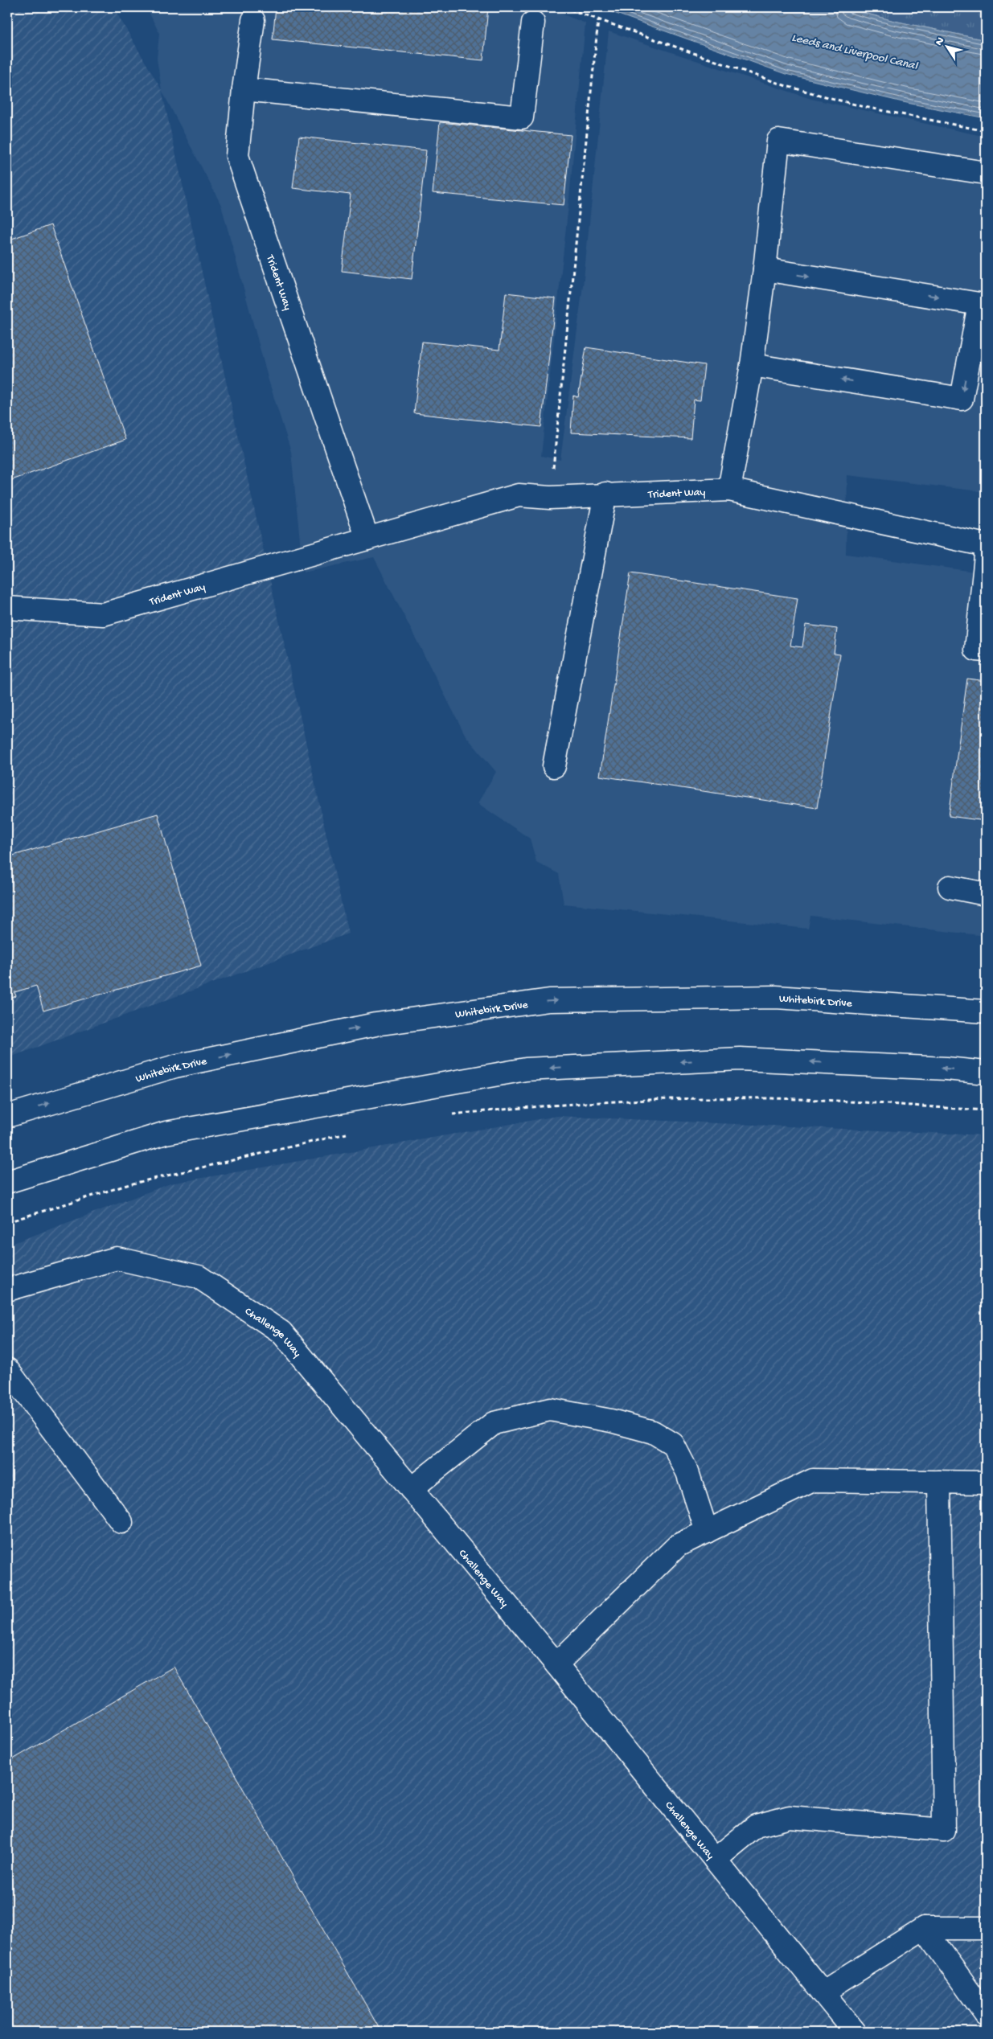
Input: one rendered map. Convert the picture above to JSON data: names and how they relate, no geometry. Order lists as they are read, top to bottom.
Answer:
{
  "streets": {
    "main road": ["Trident Way", "Whitebirk Drive", "Challenge Way"]
  },
  "water": ["Leeds and Liverpool Canal"],
  "north": "top left"
}
